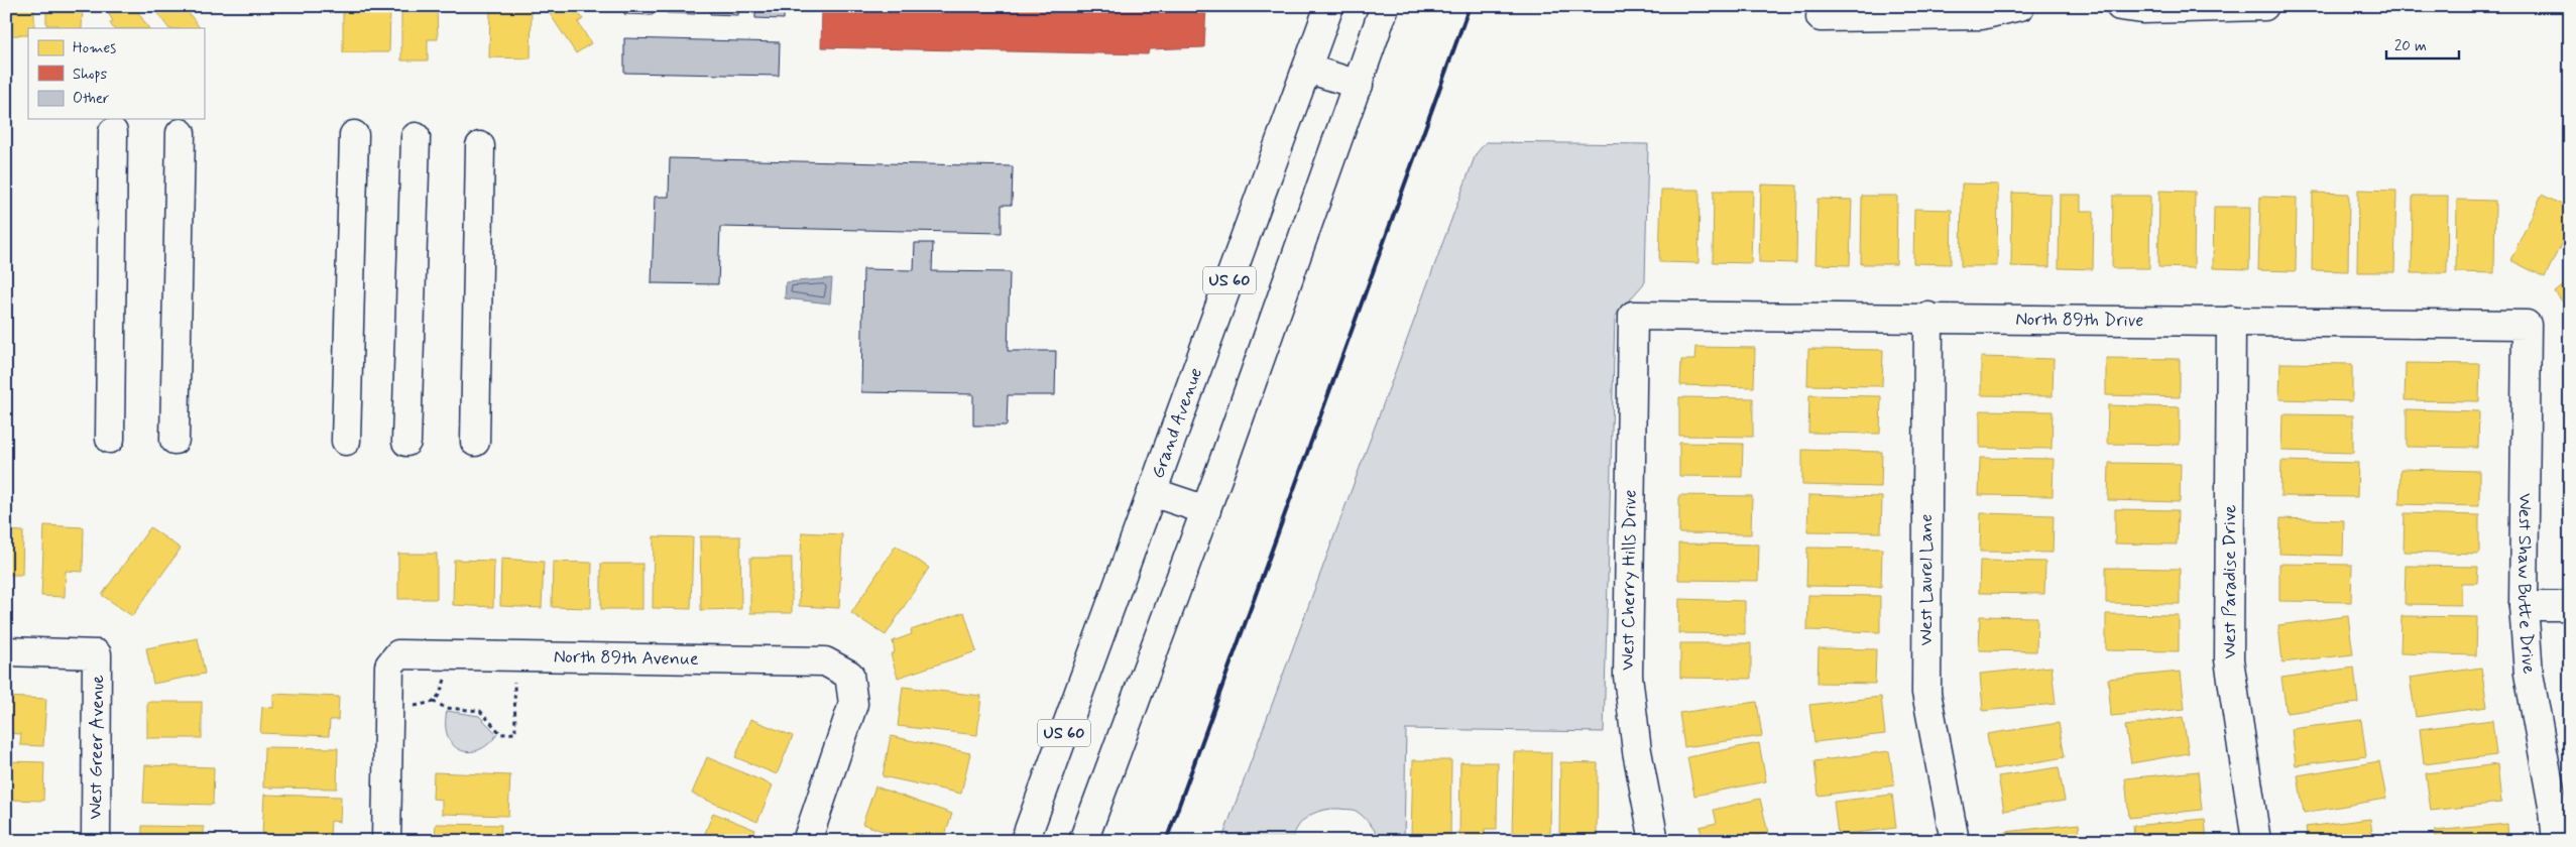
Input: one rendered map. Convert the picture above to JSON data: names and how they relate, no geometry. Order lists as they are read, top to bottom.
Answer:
{
  "streets": {
    "main road": [
      "US 60",
      "North 89th Drive",
      "Grand Avenue",
      "West Cherry Hills Drive",
      "West Laurel Lane",
      "West Paradise Drive",
      "West Shaw Butte Drive",
      "North 89th Avenue",
      "West Greer Avenue"
    ]
  },
  "crossings": [
    ["North 89th Drive", "West Cherry Hills Drive"],
    ["North 89th Drive", "West Laurel Lane"],
    ["North 89th Drive", "West Paradise Drive"],
    ["North 89th Drive", "West Shaw Butte Drive"]
  ],
  "legend": ["Homes", "Shops", "Other"],
  "scale_bar": "20 m"
}
